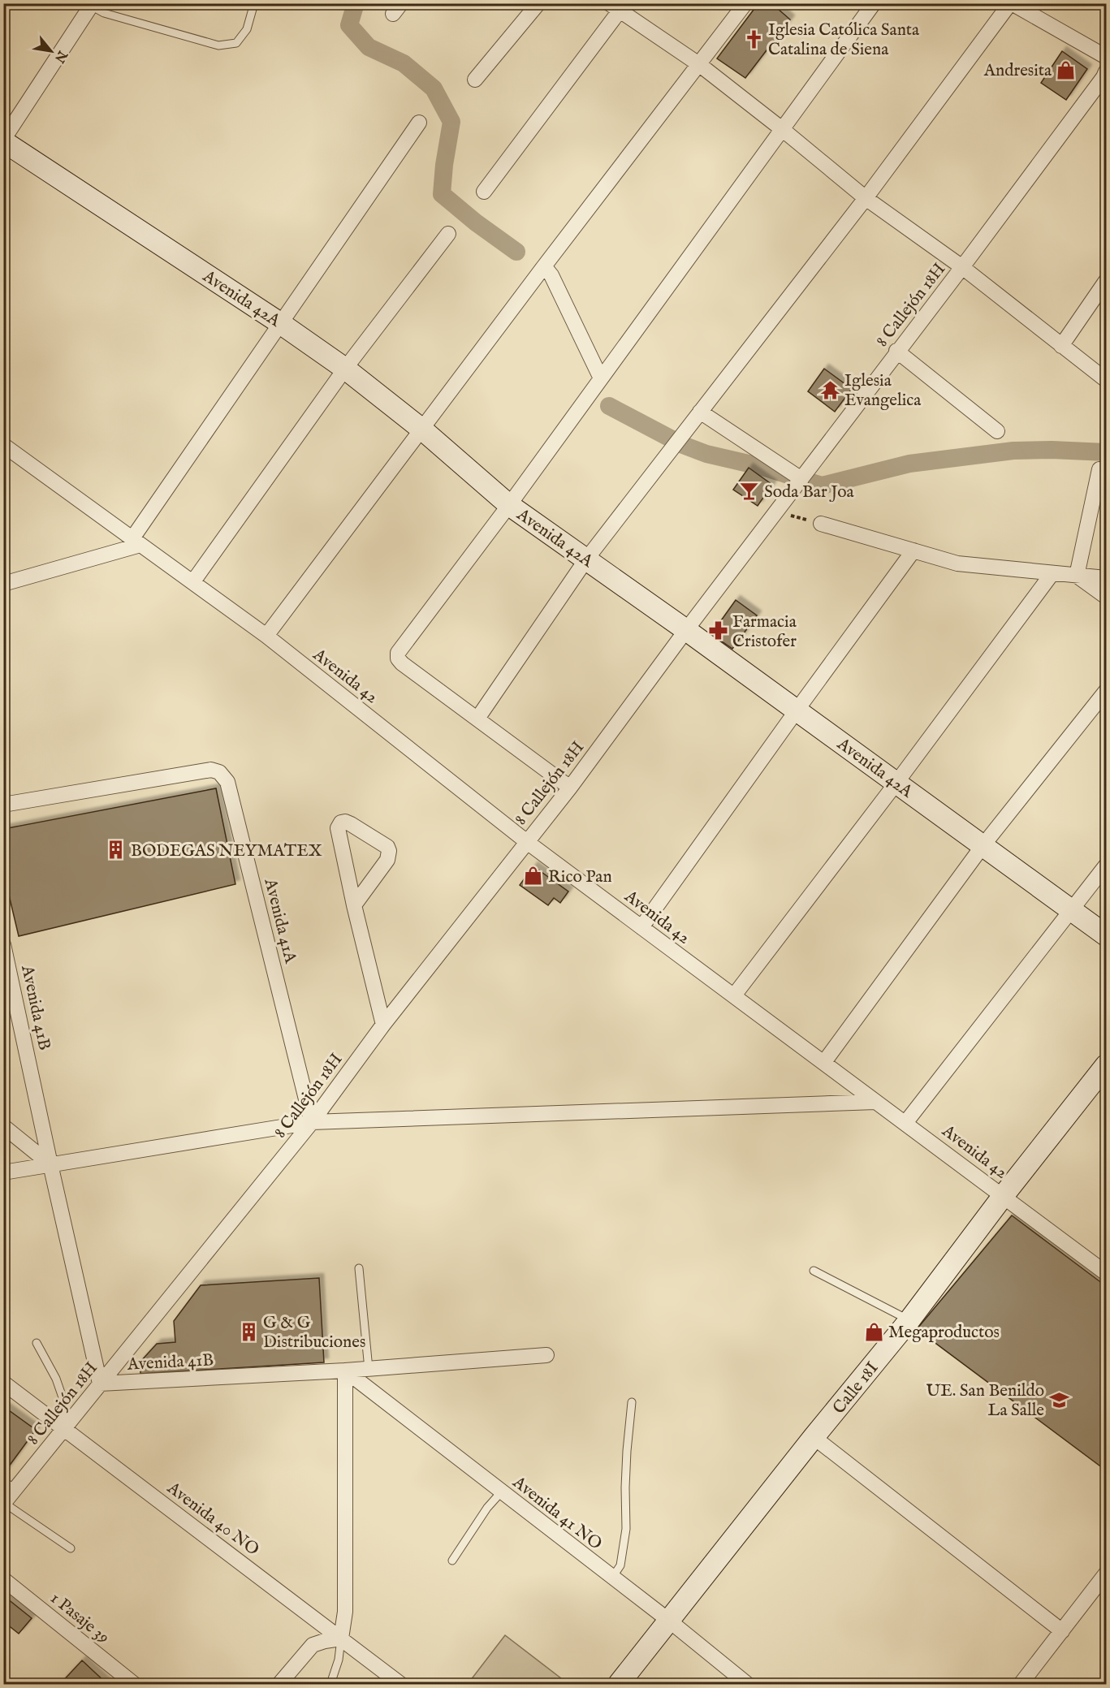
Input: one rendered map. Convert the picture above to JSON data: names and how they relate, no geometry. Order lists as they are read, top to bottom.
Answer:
{
  "streets": {
    "street": [
      "Avenida 42A",
      "8 Callejón 18H",
      "Avenida 42",
      "Avenida 41A",
      "Avenida 41B",
      "Calle 18I",
      "Avenida 41 NO",
      "Avenida 40 NO",
      "1 Pasaje 39"
    ]
  },
  "crossings": [
    ["Avenida 42A", "8 Callejón 18H"],
    ["8 Callejón 18H", "Avenida 42"],
    ["8 Callejón 18H", "Avenida 41A"],
    ["8 Callejón 18H", "Avenida 41B"],
    ["8 Callejón 18H", "Avenida 40 NO"],
    ["Avenida 42", "Calle 18I"],
    ["Avenida 41B", "Avenida 41 NO"],
    ["Calle 18I", "Avenida 41 NO"]
  ],
  "places": {
    "church": ["Iglesia Católica Santa Catalina de Siena"],
    "shop": ["Andresita", "Rico Pan", "Megaproductos"],
    "temple": ["Iglesia Evangelica"],
    "bar": ["Soda Bar Joa"],
    "pharmacy": ["Farmacia Cristofer"],
    "building": ["BODEGAS NEYMATEX", "G & G Distribuciones"],
    "school or university": ["UE. San Benildo La Salle"]
  },
  "north": "bottom right"
}
